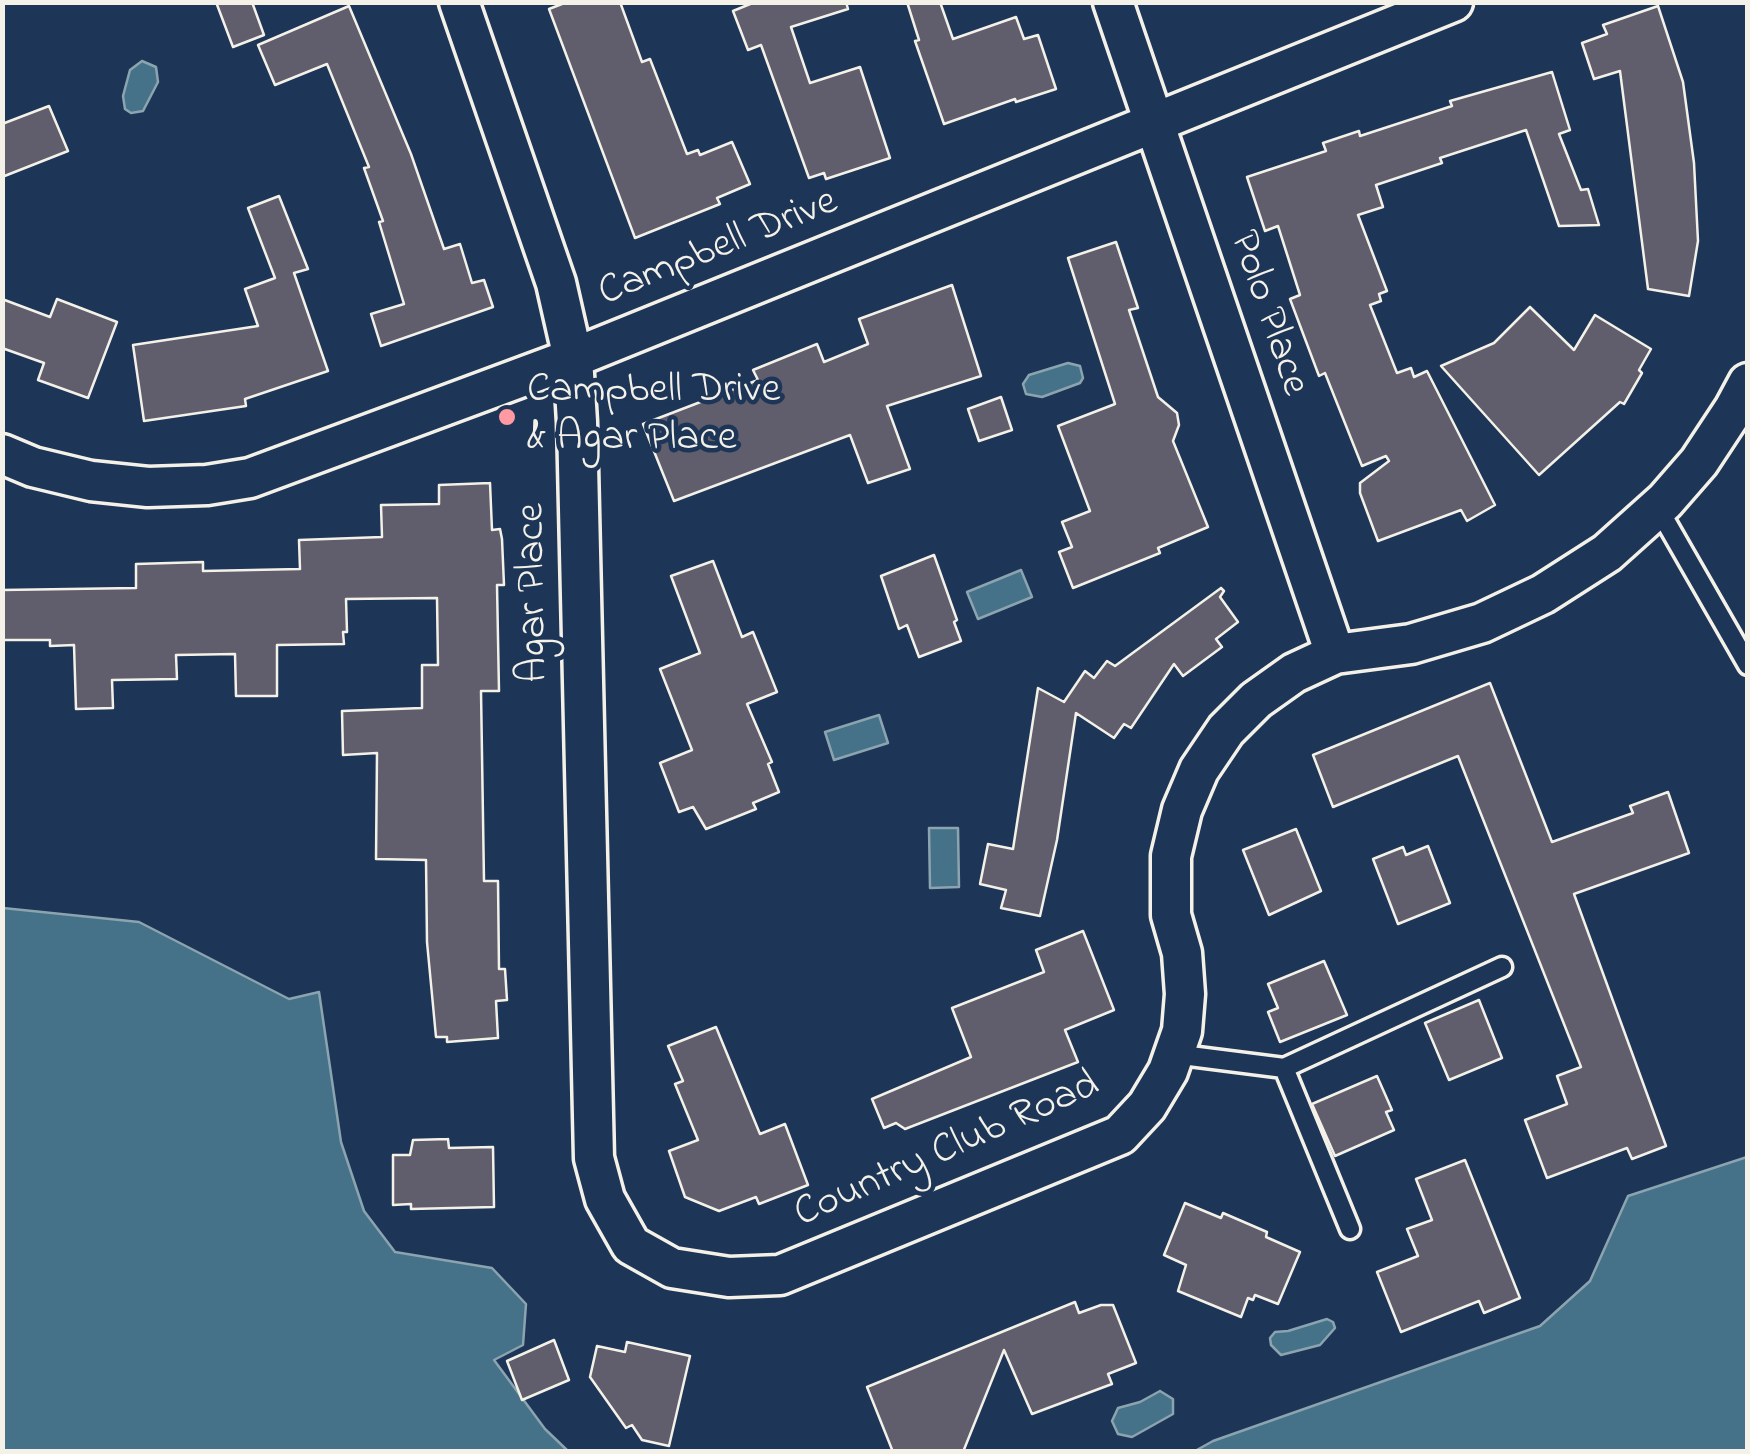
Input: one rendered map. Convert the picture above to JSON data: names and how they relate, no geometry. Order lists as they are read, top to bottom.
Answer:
{
  "streets": {
    "street": [
      "Campbell Drive",
      "Polo Place",
      "Agar Place",
      "Country Club Road"
    ]
  },
  "crossings": [
    ["Campbell Drive", "Polo Place"],
    ["Campbell Drive", "Agar Place"],
    ["Polo Place", "Country Club Road"],
    ["Agar Place", "Country Club Road"]
  ],
  "places": ["Campbell Drive & Agar Place"]
}
